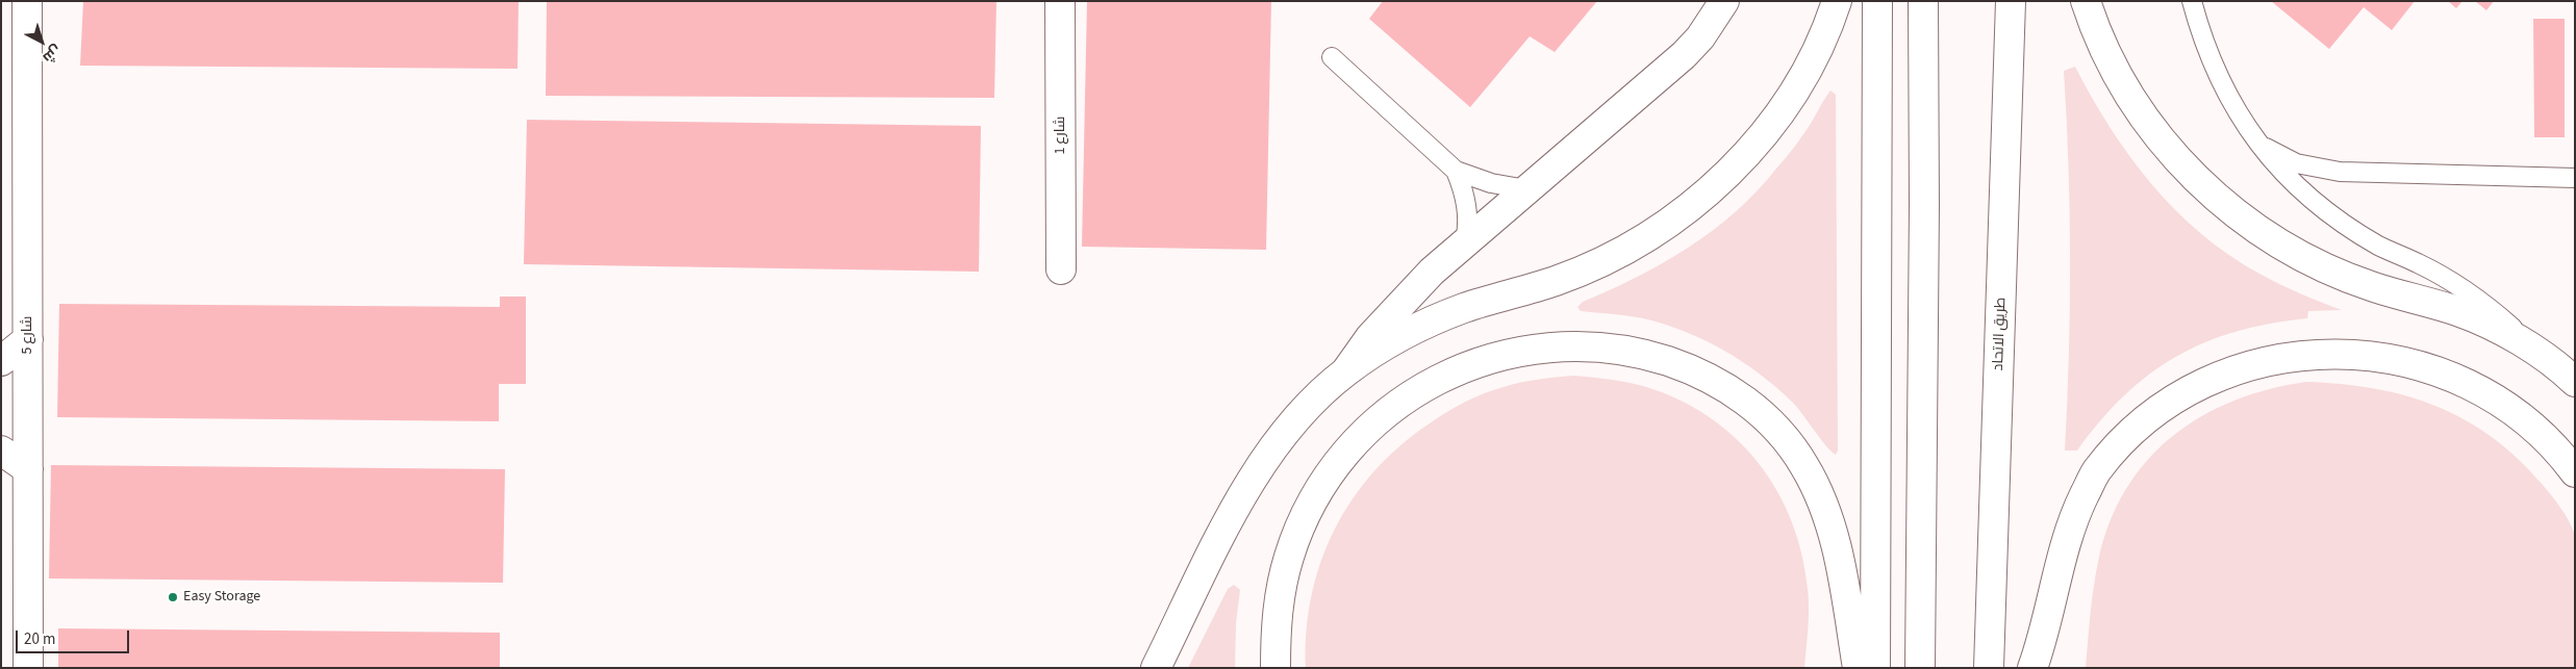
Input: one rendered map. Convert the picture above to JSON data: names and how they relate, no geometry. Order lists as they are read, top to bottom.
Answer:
{
  "streets": {
    "main road": ["شارع 1", "طريق الاتحاد", "شارع 5"]
  },
  "places": ["Easy Storage"],
  "scale_bar": "20 m",
  "north": "bottom right"
}
